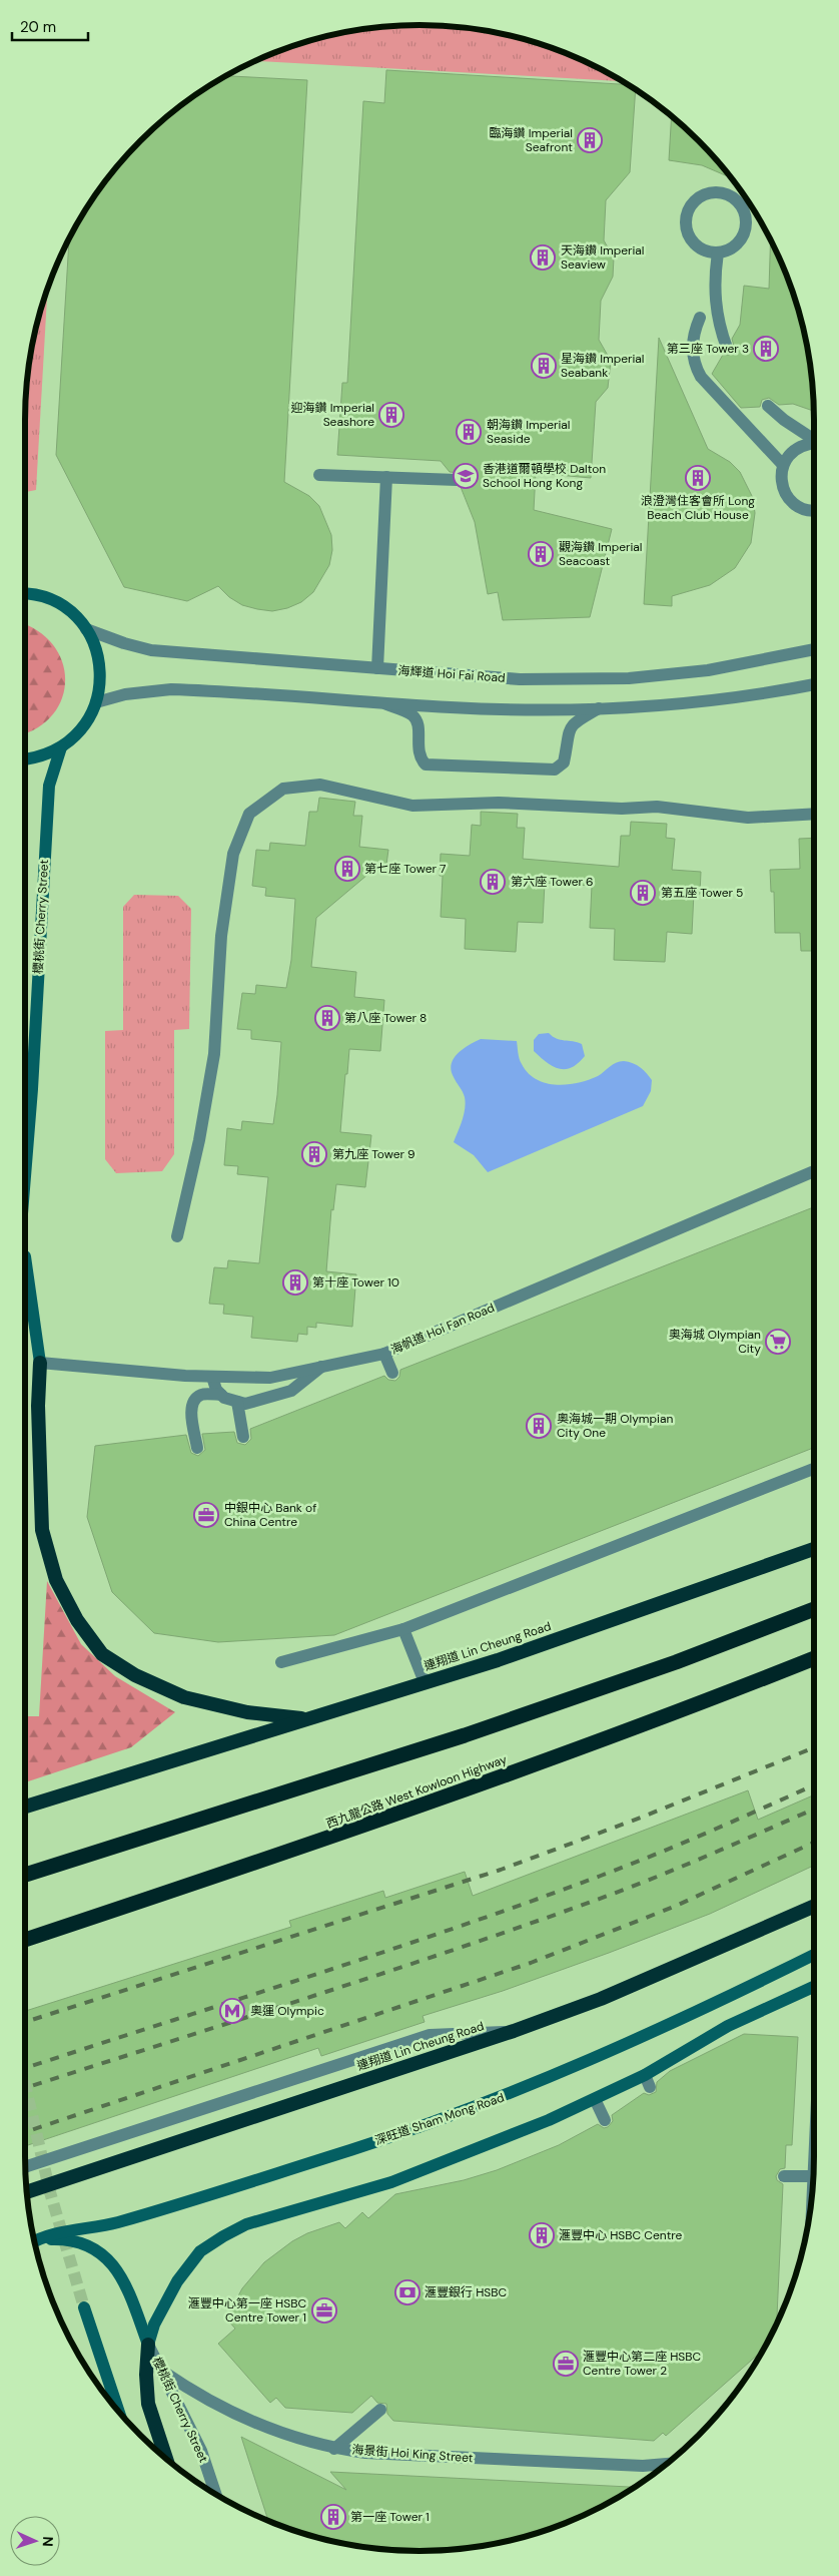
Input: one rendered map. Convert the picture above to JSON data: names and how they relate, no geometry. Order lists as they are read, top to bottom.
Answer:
{
  "streets": {
    "highway": ["連翔道 Lin Cheung Road", "西九龍公路 West Kowloon Highway"],
    "main road": ["櫻桃街 Cherry Street", "深旺道 Sham Mong Road"],
    "street": ["海輝道 Hoi Fai Road", "海帆道 Hoi Fan Road", "海景街 Hoi King Street"]
  },
  "crossings": [
    ["櫻桃街 Cherry Street", "海帆道 Hoi Fan Road"],
    ["櫻桃街 Cherry Street", "海景街 Hoi King Street"]
  ],
  "places": {
    "building": [
      "臨海鑽 Imperial Seafront",
      "天海鑽 Imperial Seaview",
      "第三座 Tower 3",
      "星海鑽 Imperial Seabank",
      "迎海鑽 Imperial Seashore",
      "朝海鑽 Imperial Seaside",
      "浪澄灣住客會所 Long Beach Club House",
      "觀海鑽 Imperial Seacoast",
      "第七座 Tower 7",
      "第六座 Tower 6",
      "第五座 Tower 5",
      "第八座 Tower 8",
      "第九座 Tower 9",
      "第十座 Tower 10",
      "奧海城一期 Olympian City One",
      "滙豐中心 HSBC Centre",
      "第一座 Tower 1"
    ],
    "school or university": ["香港道爾頓學校 Dalton School Hong Kong"],
    "supermarket": ["奧海城 Olympian City"],
    "office": ["中銀中心 Bank of China Centre", "滙豐中心第一座 HSBC Centre Tower 1", "滙豐中心第二座 HSBC Centre Tower 2"],
    "metro station": ["奧運 Olympic"],
    "bank": ["滙豐銀行 HSBC"]
  },
  "scale_bar": "20 m",
  "north": "right"
}
